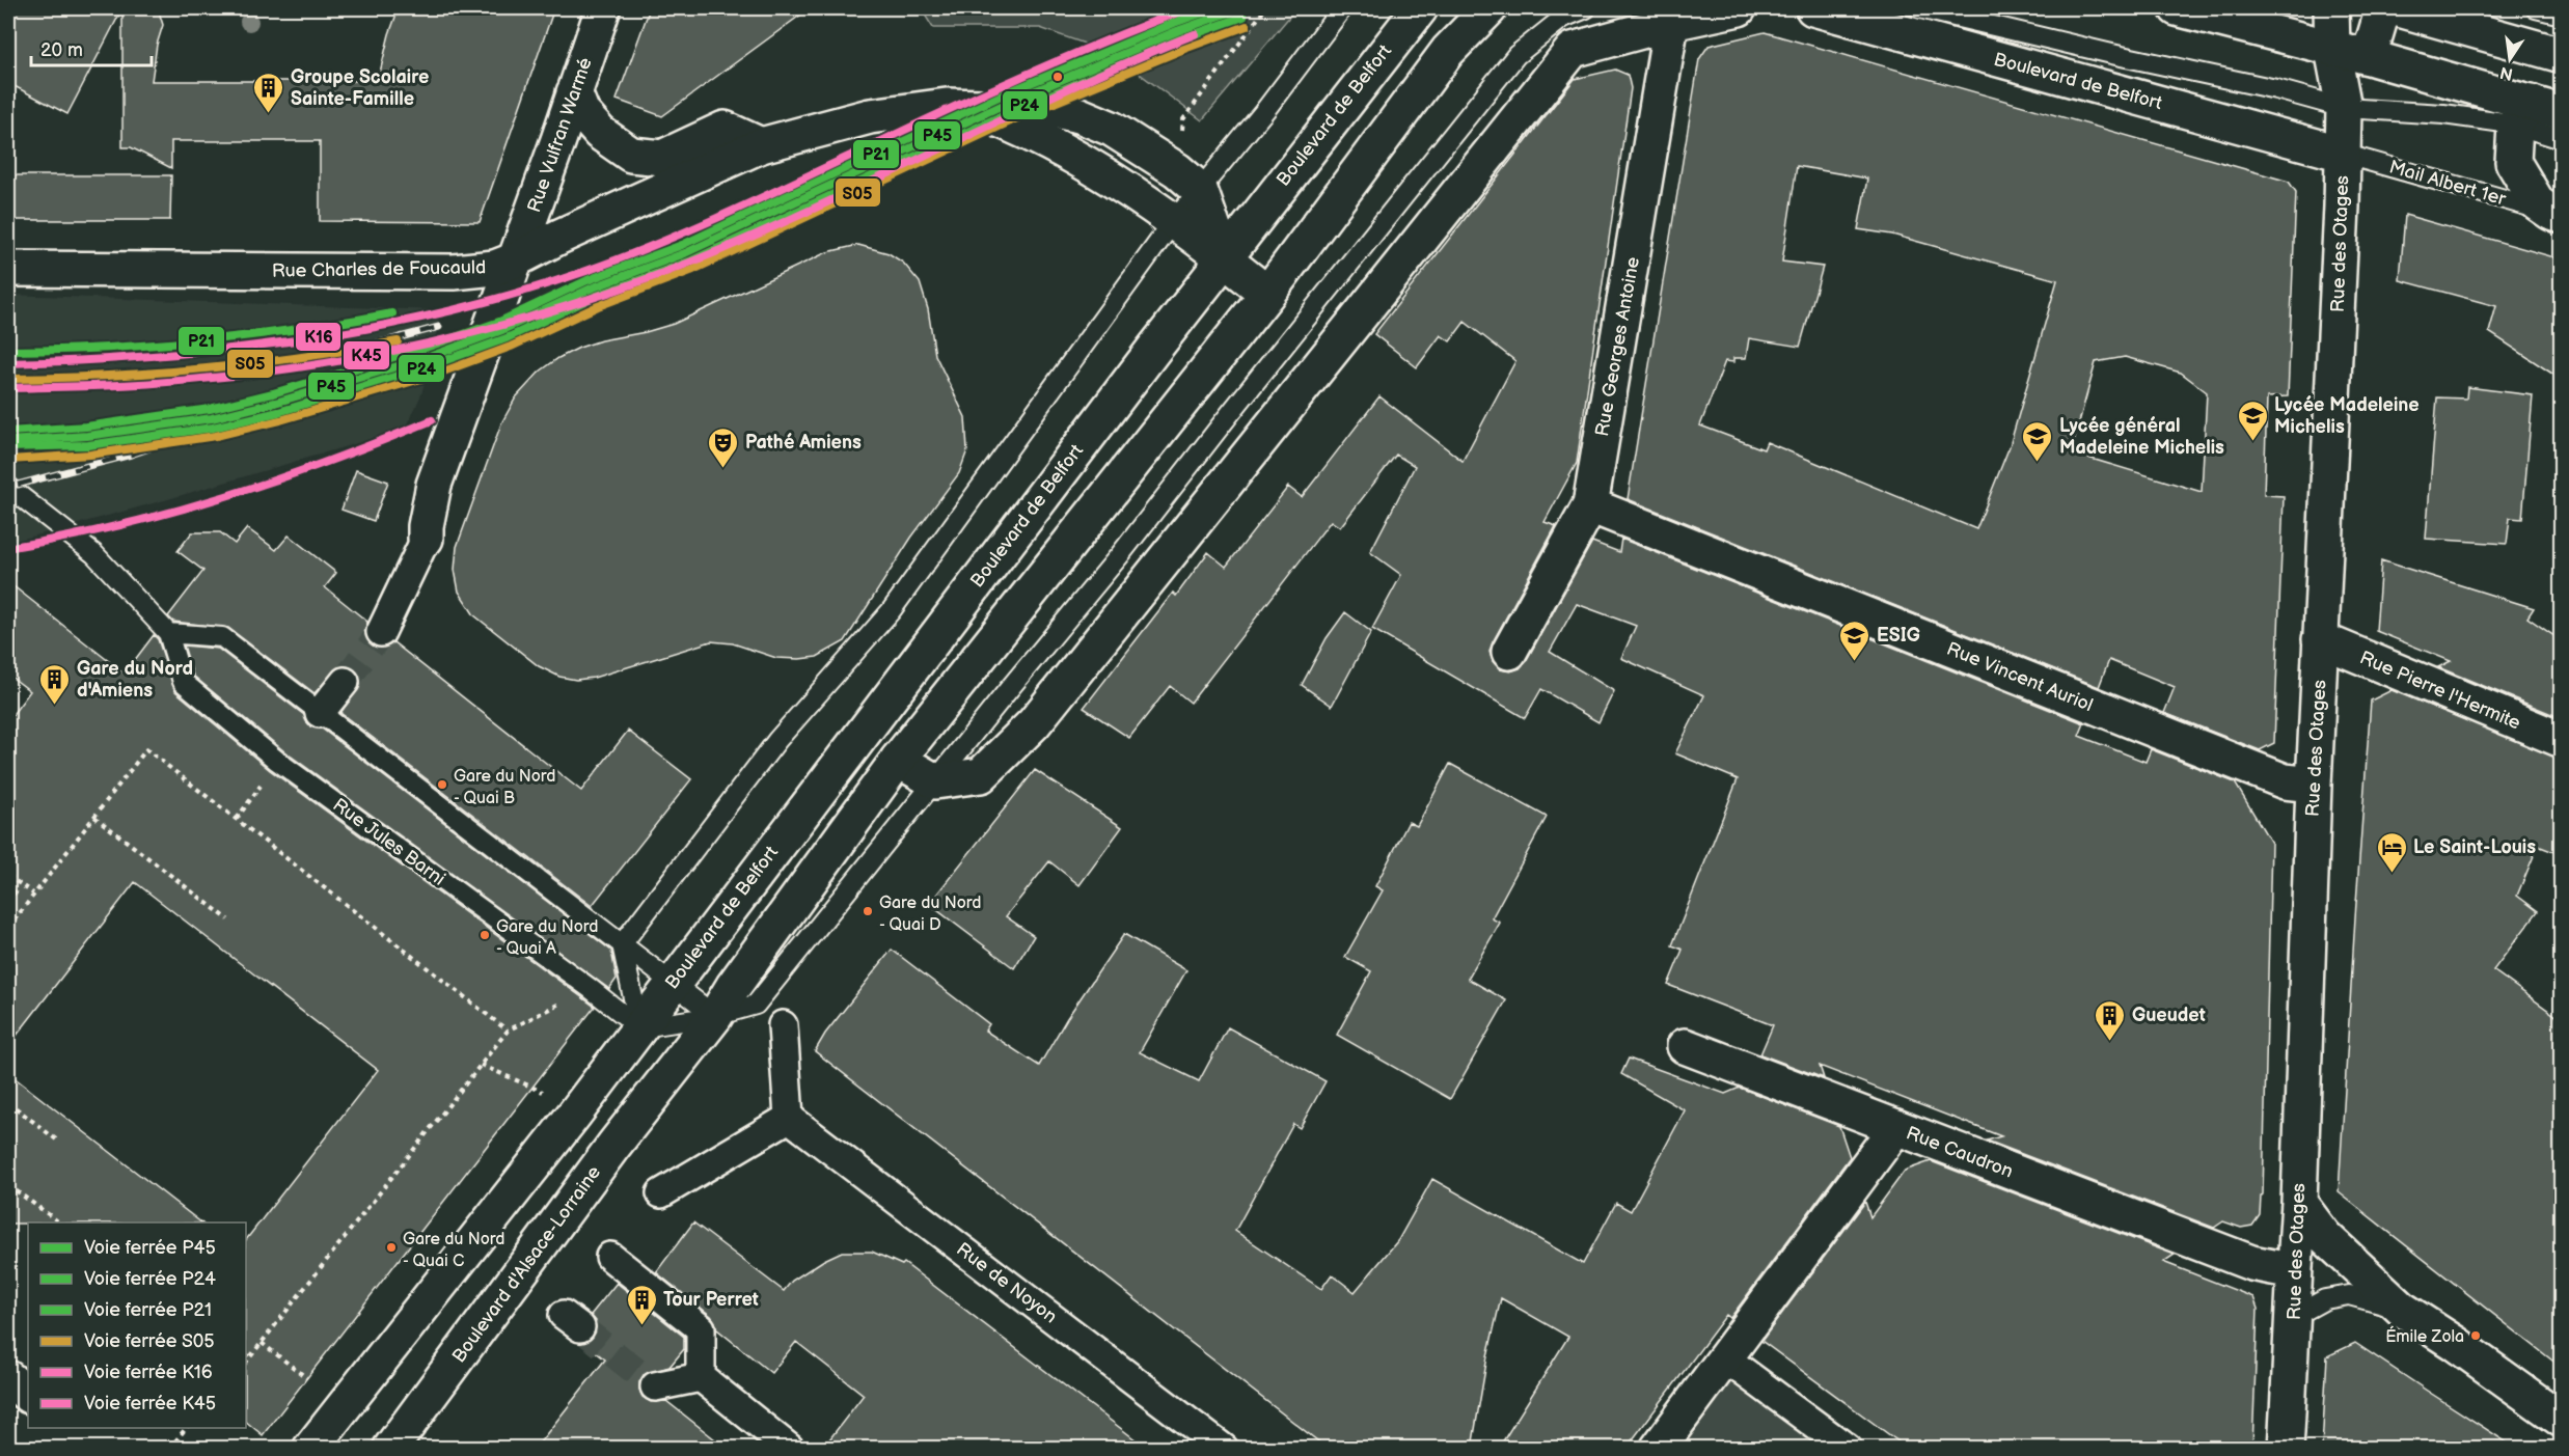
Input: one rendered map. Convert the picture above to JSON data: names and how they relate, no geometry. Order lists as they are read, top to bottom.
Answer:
{
  "streets": {
    "street": [
      "Boulevard de Belfort",
      "Rue Vulfran Warmé",
      "Mail Albert 1er",
      "Rue des Otages",
      "Rue Charles de Foucauld",
      "Rue Georges Antoine",
      "Rue Vincent Auriol",
      "Rue Pierre l'Hermite",
      "Rue Caudron",
      "Boulevard d'Alsace-Lorraine",
      "Rue de Noyon"
    ],
    "lane": ["Rue Jules Barni"]
  },
  "crossings": [
    ["Boulevard de Belfort", "Mail Albert 1er"],
    ["Boulevard de Belfort", "Rue des Otages"],
    ["Boulevard de Belfort", "Rue Charles de Foucauld"],
    ["Boulevard de Belfort", "Rue Jules Barni"],
    ["Rue Vulfran Warmé", "Rue Charles de Foucauld"],
    ["Mail Albert 1er", "Rue des Otages"],
    ["Rue des Otages", "Rue Vincent Auriol"],
    ["Rue des Otages", "Rue Pierre l'Hermite"],
    ["Rue des Otages", "Rue Caudron"],
    ["Rue Georges Antoine", "Rue Vincent Auriol"]
  ],
  "places": {
    "building": [
      "Groupe Scolaire Sainte-Famille",
      "Gare du Nord d'Amiens",
      "Gueudet",
      "Tour Perret"
    ],
    "school or university": ["Lycée Madeleine Michelis", "Lycée général Madeleine Michelis", "ESIG"],
    "theatre": ["Pathé Amiens"],
    "other": [
      "Gare du Nord - Quai B",
      "Gare du Nord - Quai D",
      "Gare du Nord - Quai A",
      "Gare du Nord - Quai C",
      "Émile Zola"
    ],
    "hotel": ["Le Saint-Louis"]
  },
  "lines": [
    "rail line P45",
    "rail line P21",
    "rail line K16",
    "rail line P24",
    "rail line S05",
    "rail line K45"
  ],
  "legend": [
    "Voie ferrée P45",
    "Voie ferrée P24",
    "Voie ferrée P21",
    "Voie ferrée S05",
    "Voie ferrée K16",
    "Voie ferrée K45"
  ],
  "scale_bar": "20 m",
  "north": "bottom"
}
